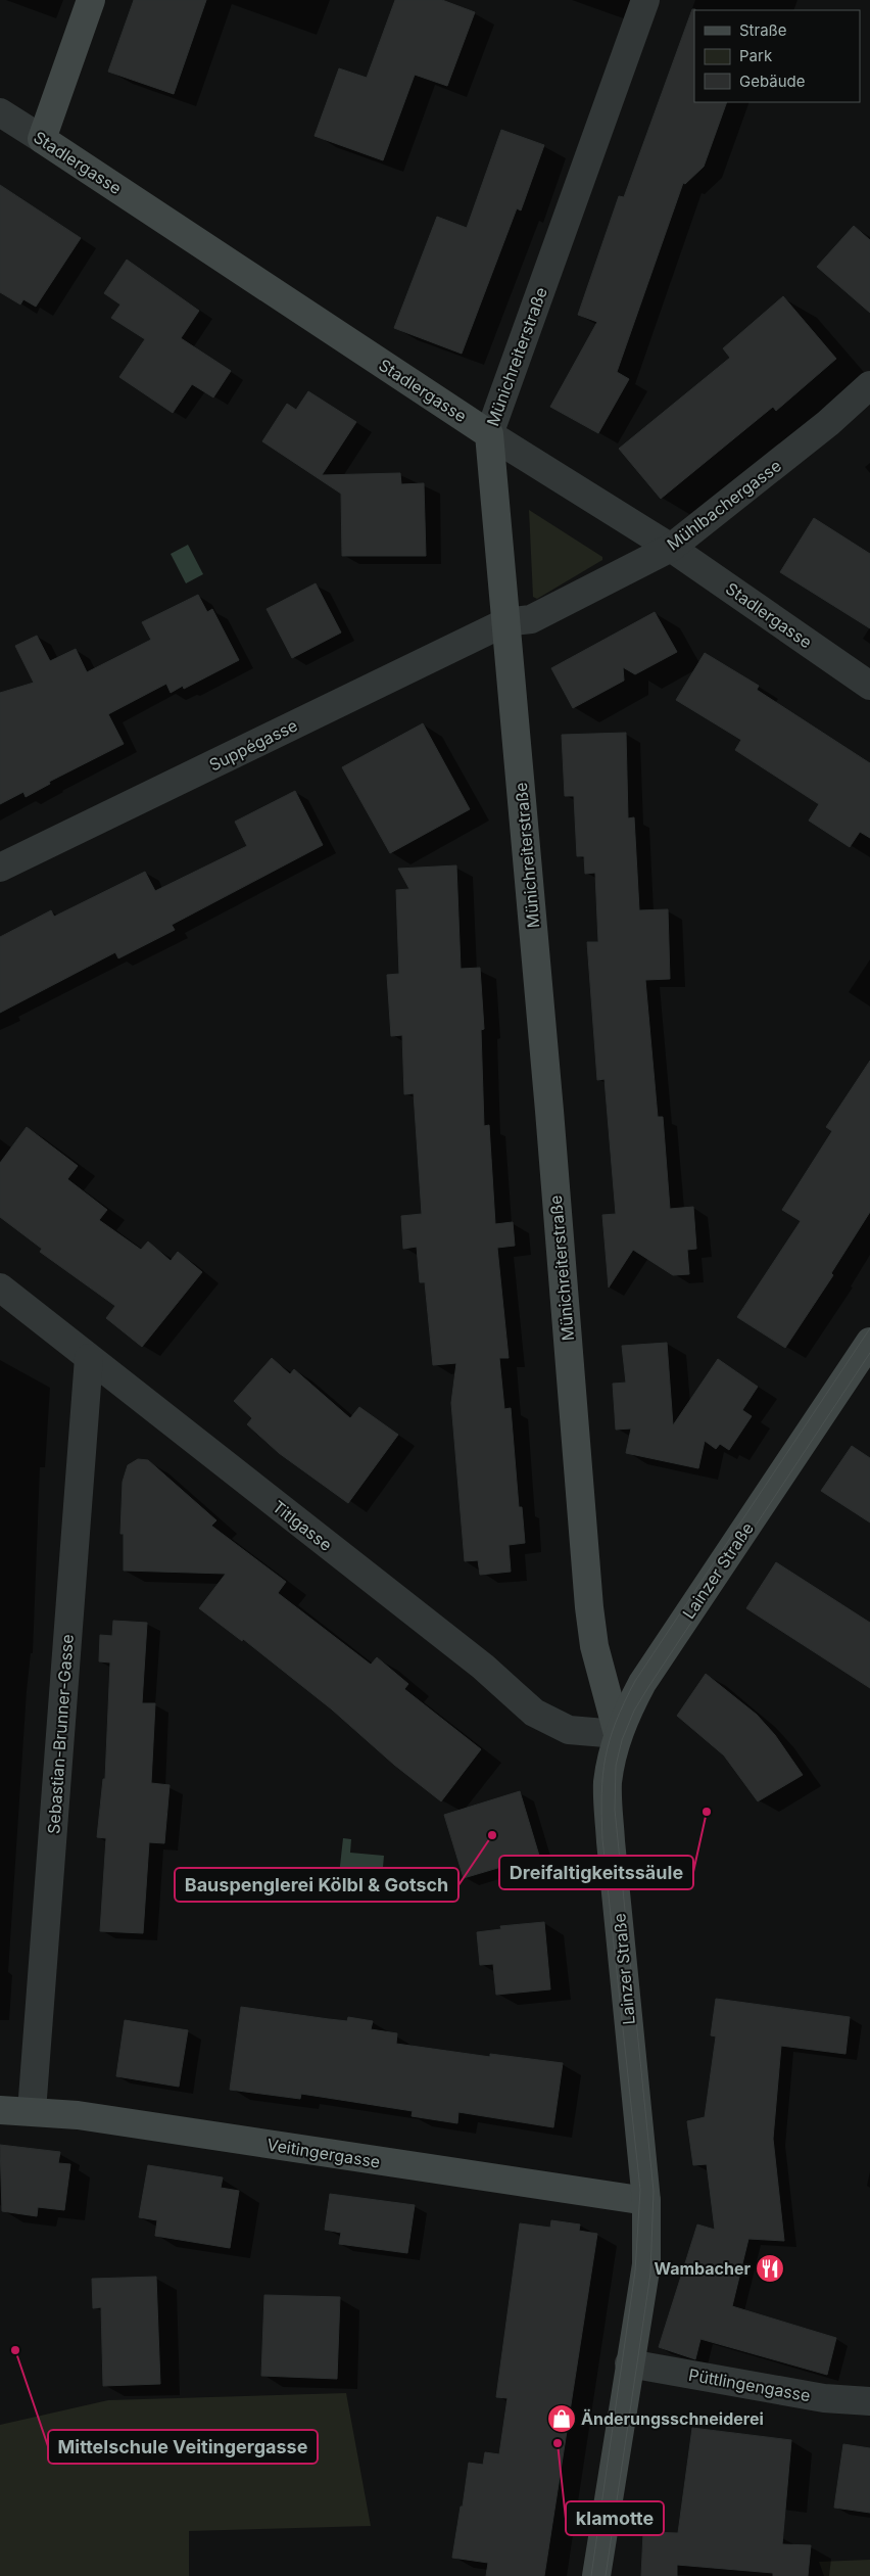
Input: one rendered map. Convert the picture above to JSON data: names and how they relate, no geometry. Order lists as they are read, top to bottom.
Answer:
{
  "streets": {
    "street": [
      "Stadlergasse",
      "Münichreiterstraße",
      "Mühlbachergasse",
      "Suppégasse",
      "Titlgasse",
      "Lainzer Straße",
      "Sebastian-Brunner-Gasse",
      "Veitingergasse",
      "Püttlingengasse"
    ]
  },
  "crossings": [
    ["Stadlergasse", "Münichreiterstraße"],
    ["Stadlergasse", "Mühlbachergasse"],
    ["Münichreiterstraße", "Mühlbachergasse"],
    ["Münichreiterstraße", "Suppégasse"],
    ["Münichreiterstraße", "Titlgasse"],
    ["Münichreiterstraße", "Lainzer Straße"],
    ["Mühlbachergasse", "Suppégasse"],
    ["Titlgasse", "Lainzer Straße"],
    ["Titlgasse", "Sebastian-Brunner-Gasse"],
    ["Lainzer Straße", "Veitingergasse"],
    ["Lainzer Straße", "Püttlingengasse"],
    ["Sebastian-Brunner-Gasse", "Veitingergasse"]
  ],
  "places": {
    "other": [
      "Dreifaltigkeitssäule",
      "Bauspenglerei Kölbl & Gotsch",
      "Mittelschule Veitingergasse",
      "klamotte"
    ],
    "restaurant": ["Wambacher"],
    "shop": ["Änderungsschneiderei"]
  },
  "legend": ["Straße", "Park", "Gebäude"]
}
